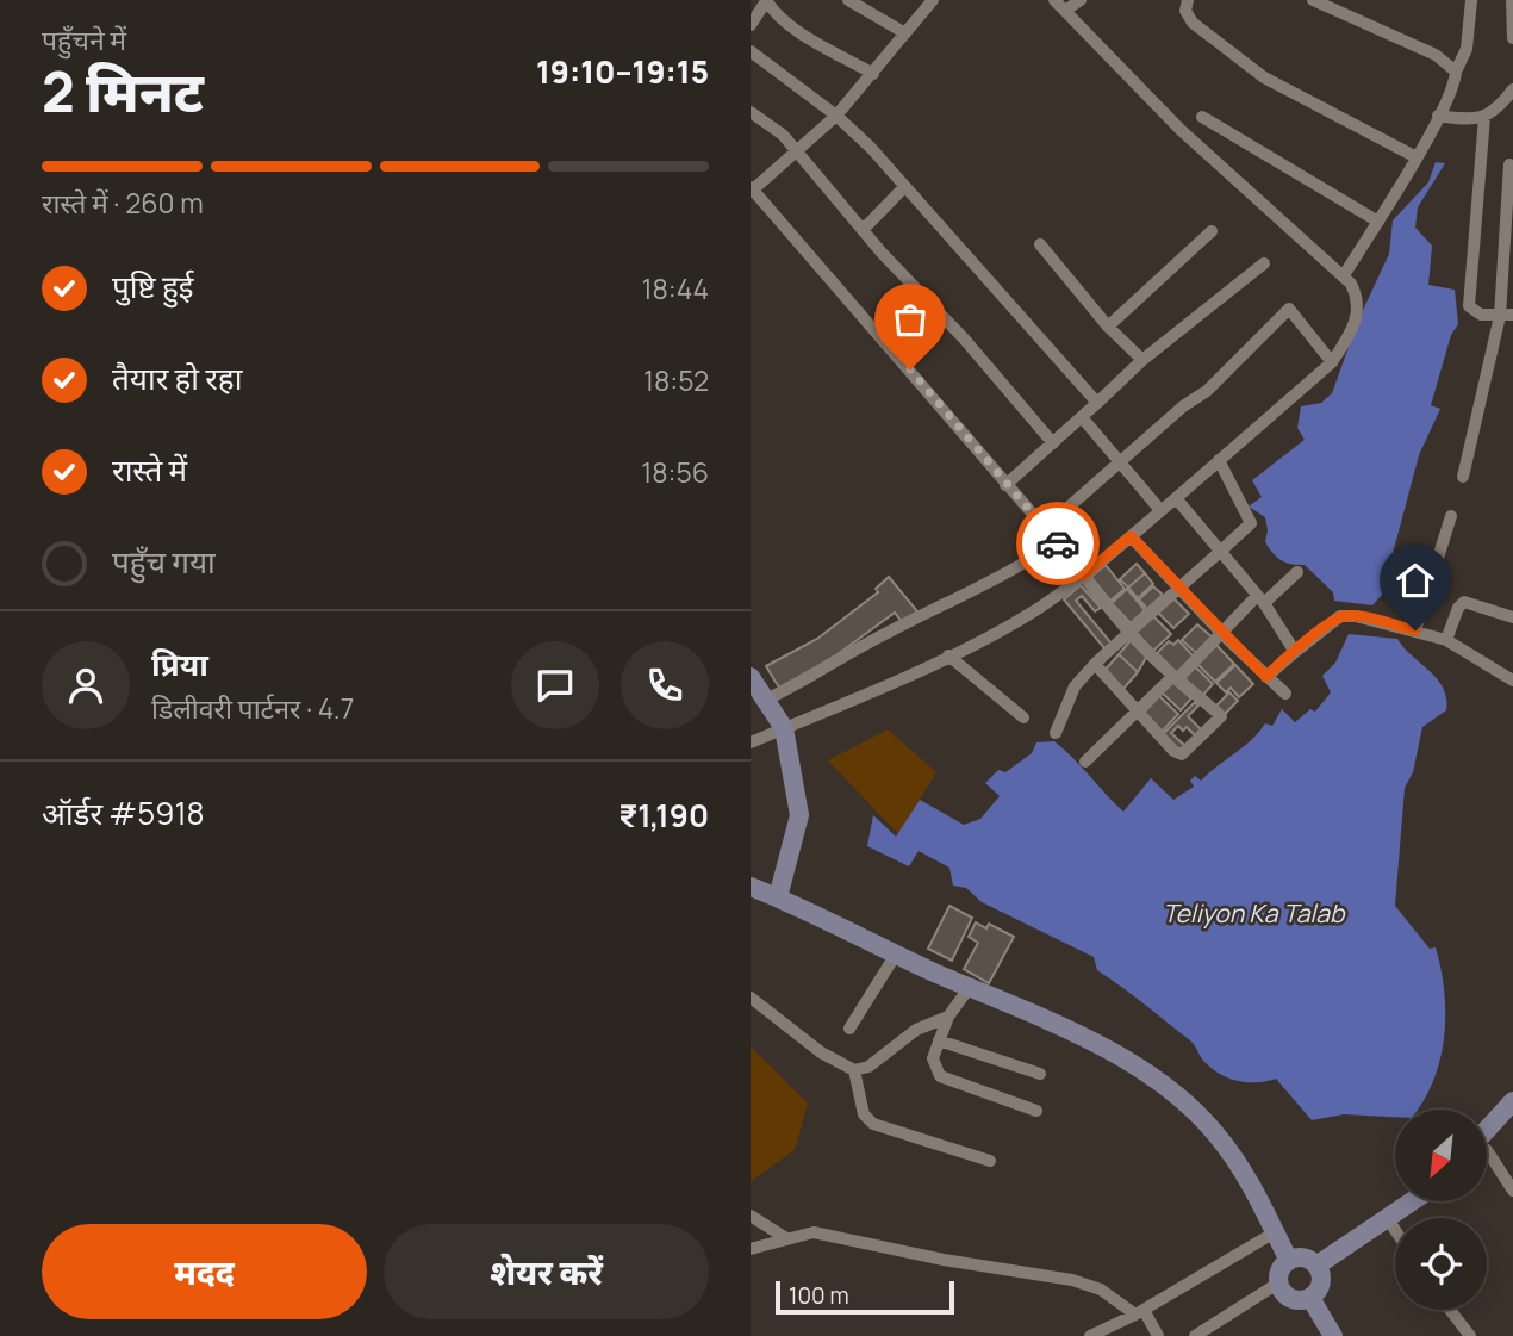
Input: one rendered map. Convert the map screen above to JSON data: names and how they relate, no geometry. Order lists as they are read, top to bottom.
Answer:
{
  "water": ["Teliyon Ka Talab"],
  "scale_bar": "100 m",
  "north": "bottom left",
  "page": {
    "heading": ["2 मिनट", "पहुँचने में", "19:10–19:15"],
    "panel": [
      "प्रिया",
      "डिलीवरी पार्टनर · 4.7",
      "ऑर्डर #5918",
      "₹1,190"
    ],
    "bar": "रास्ते में · 260 m",
    "list": [
      ["पुष्टि हुई", "18:44"],
      ["तैयार हो रहा", "18:52"],
      ["रास्ते में", "18:56"],
      "पहुँच गया"
    ],
    "buttons": ["मदद", "शेयर करें"],
    "scale": "100 m"
  }
}
